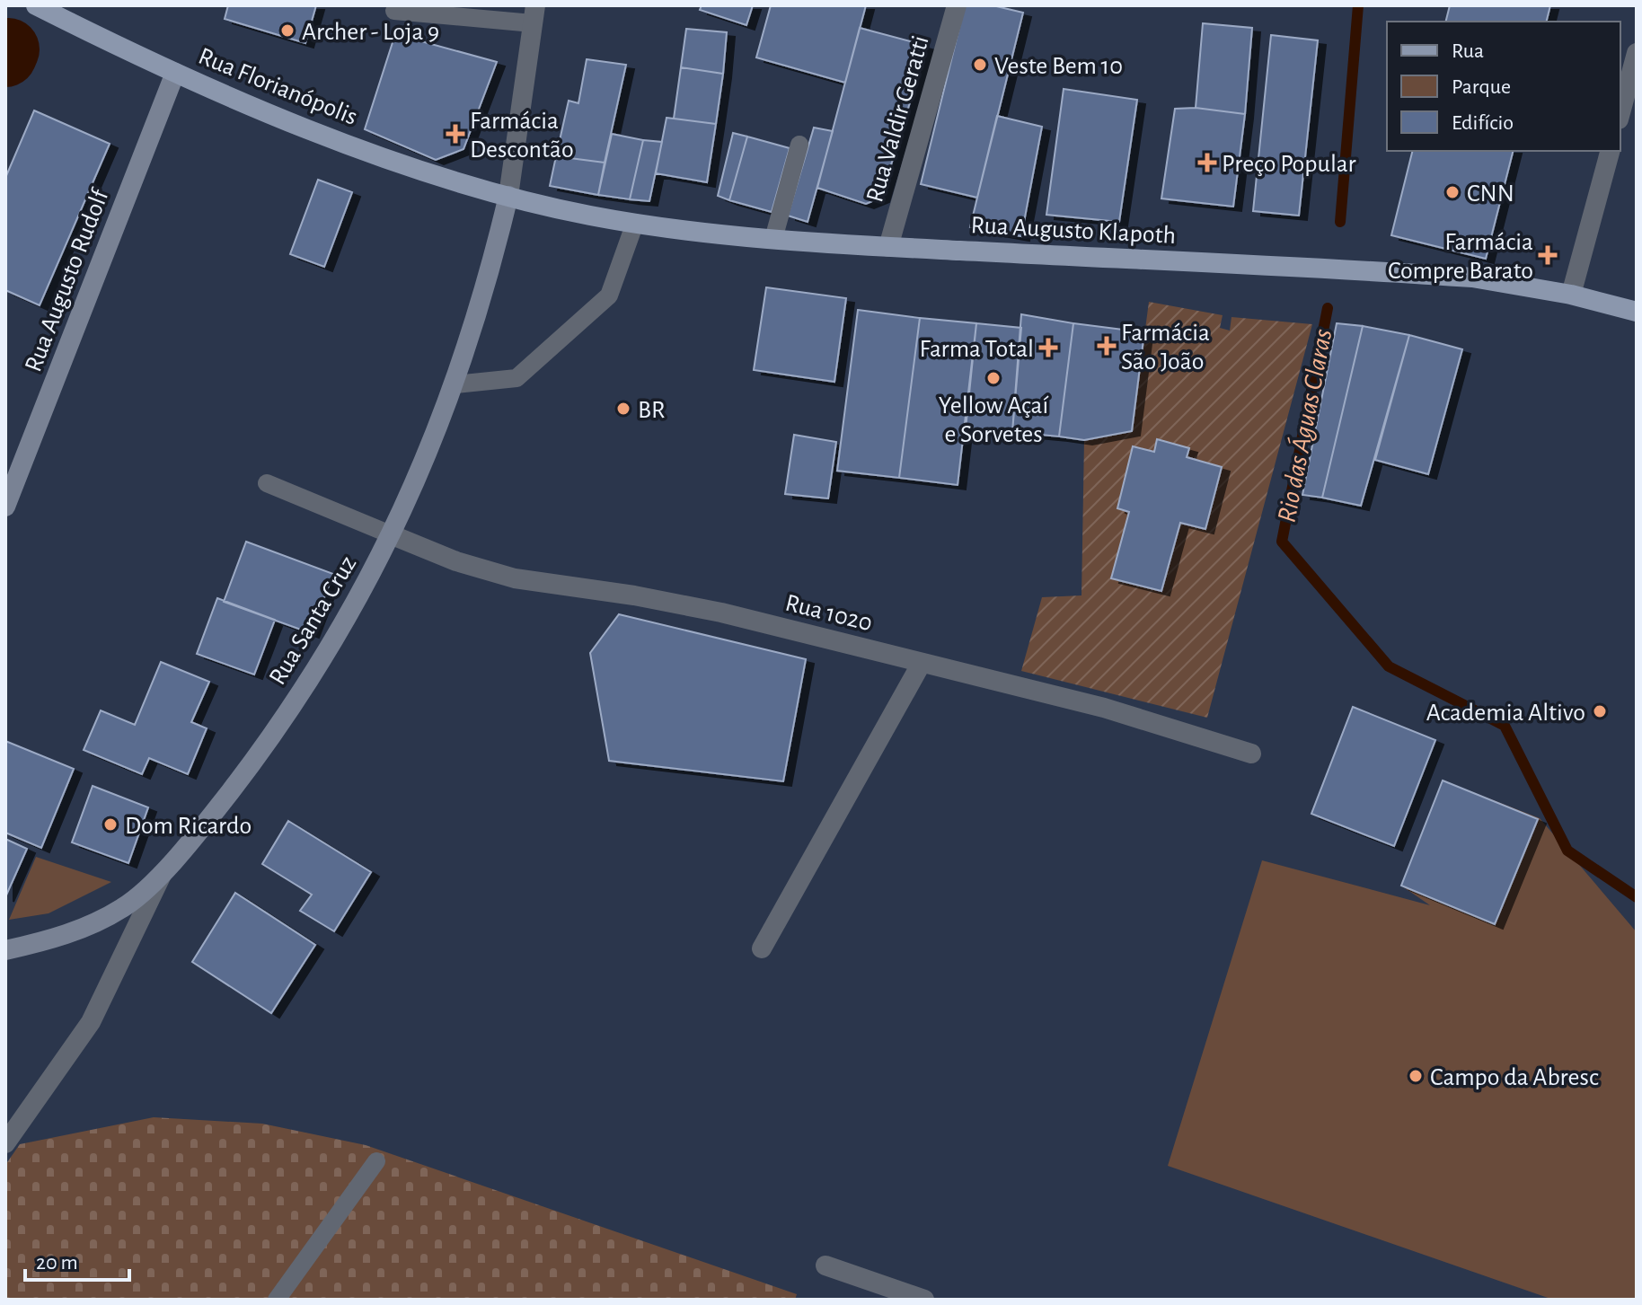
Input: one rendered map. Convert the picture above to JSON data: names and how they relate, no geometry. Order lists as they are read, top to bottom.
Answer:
{
  "streets": {
    "main road": [
      "Rua Florianópolis",
      "Rua Augusto Klapoth",
      "Rua Augusto Rudolf",
      "Rua Santa Cruz"
    ],
    "street": ["Rua Valdir Geratti", "Rua 1020"]
  },
  "crossings": [
    ["Rua Florianópolis", "Rua Augusto Klapoth"],
    ["Rua Florianópolis", "Rua Augusto Rudolf"],
    ["Rua Florianópolis", "Rua Santa Cruz"],
    ["Rua Valdir Geratti", "Rua Augusto Klapoth"],
    ["Rua Augusto Klapoth", "Rua Santa Cruz"],
    ["Rua 1020", "Rua Santa Cruz"]
  ],
  "water": ["Rio das Águas Claras"],
  "places": {
    "other": [
      "Archer - Loja 9",
      "Veste Bem 10",
      "CNN",
      "Yellow Açaí e Sorvetes",
      "BR",
      "Academia Altivo",
      "Dom Ricardo",
      "Campo da Abresc"
    ],
    "health": [
      "Farmácia Descontão",
      "Preço Popular",
      "Farmácia Compre Barato",
      "Farmácia São João",
      "Farma Total"
    ]
  },
  "legend": ["Rua", "Parque", "Edifício"],
  "scale_bar": "20 m"
}
